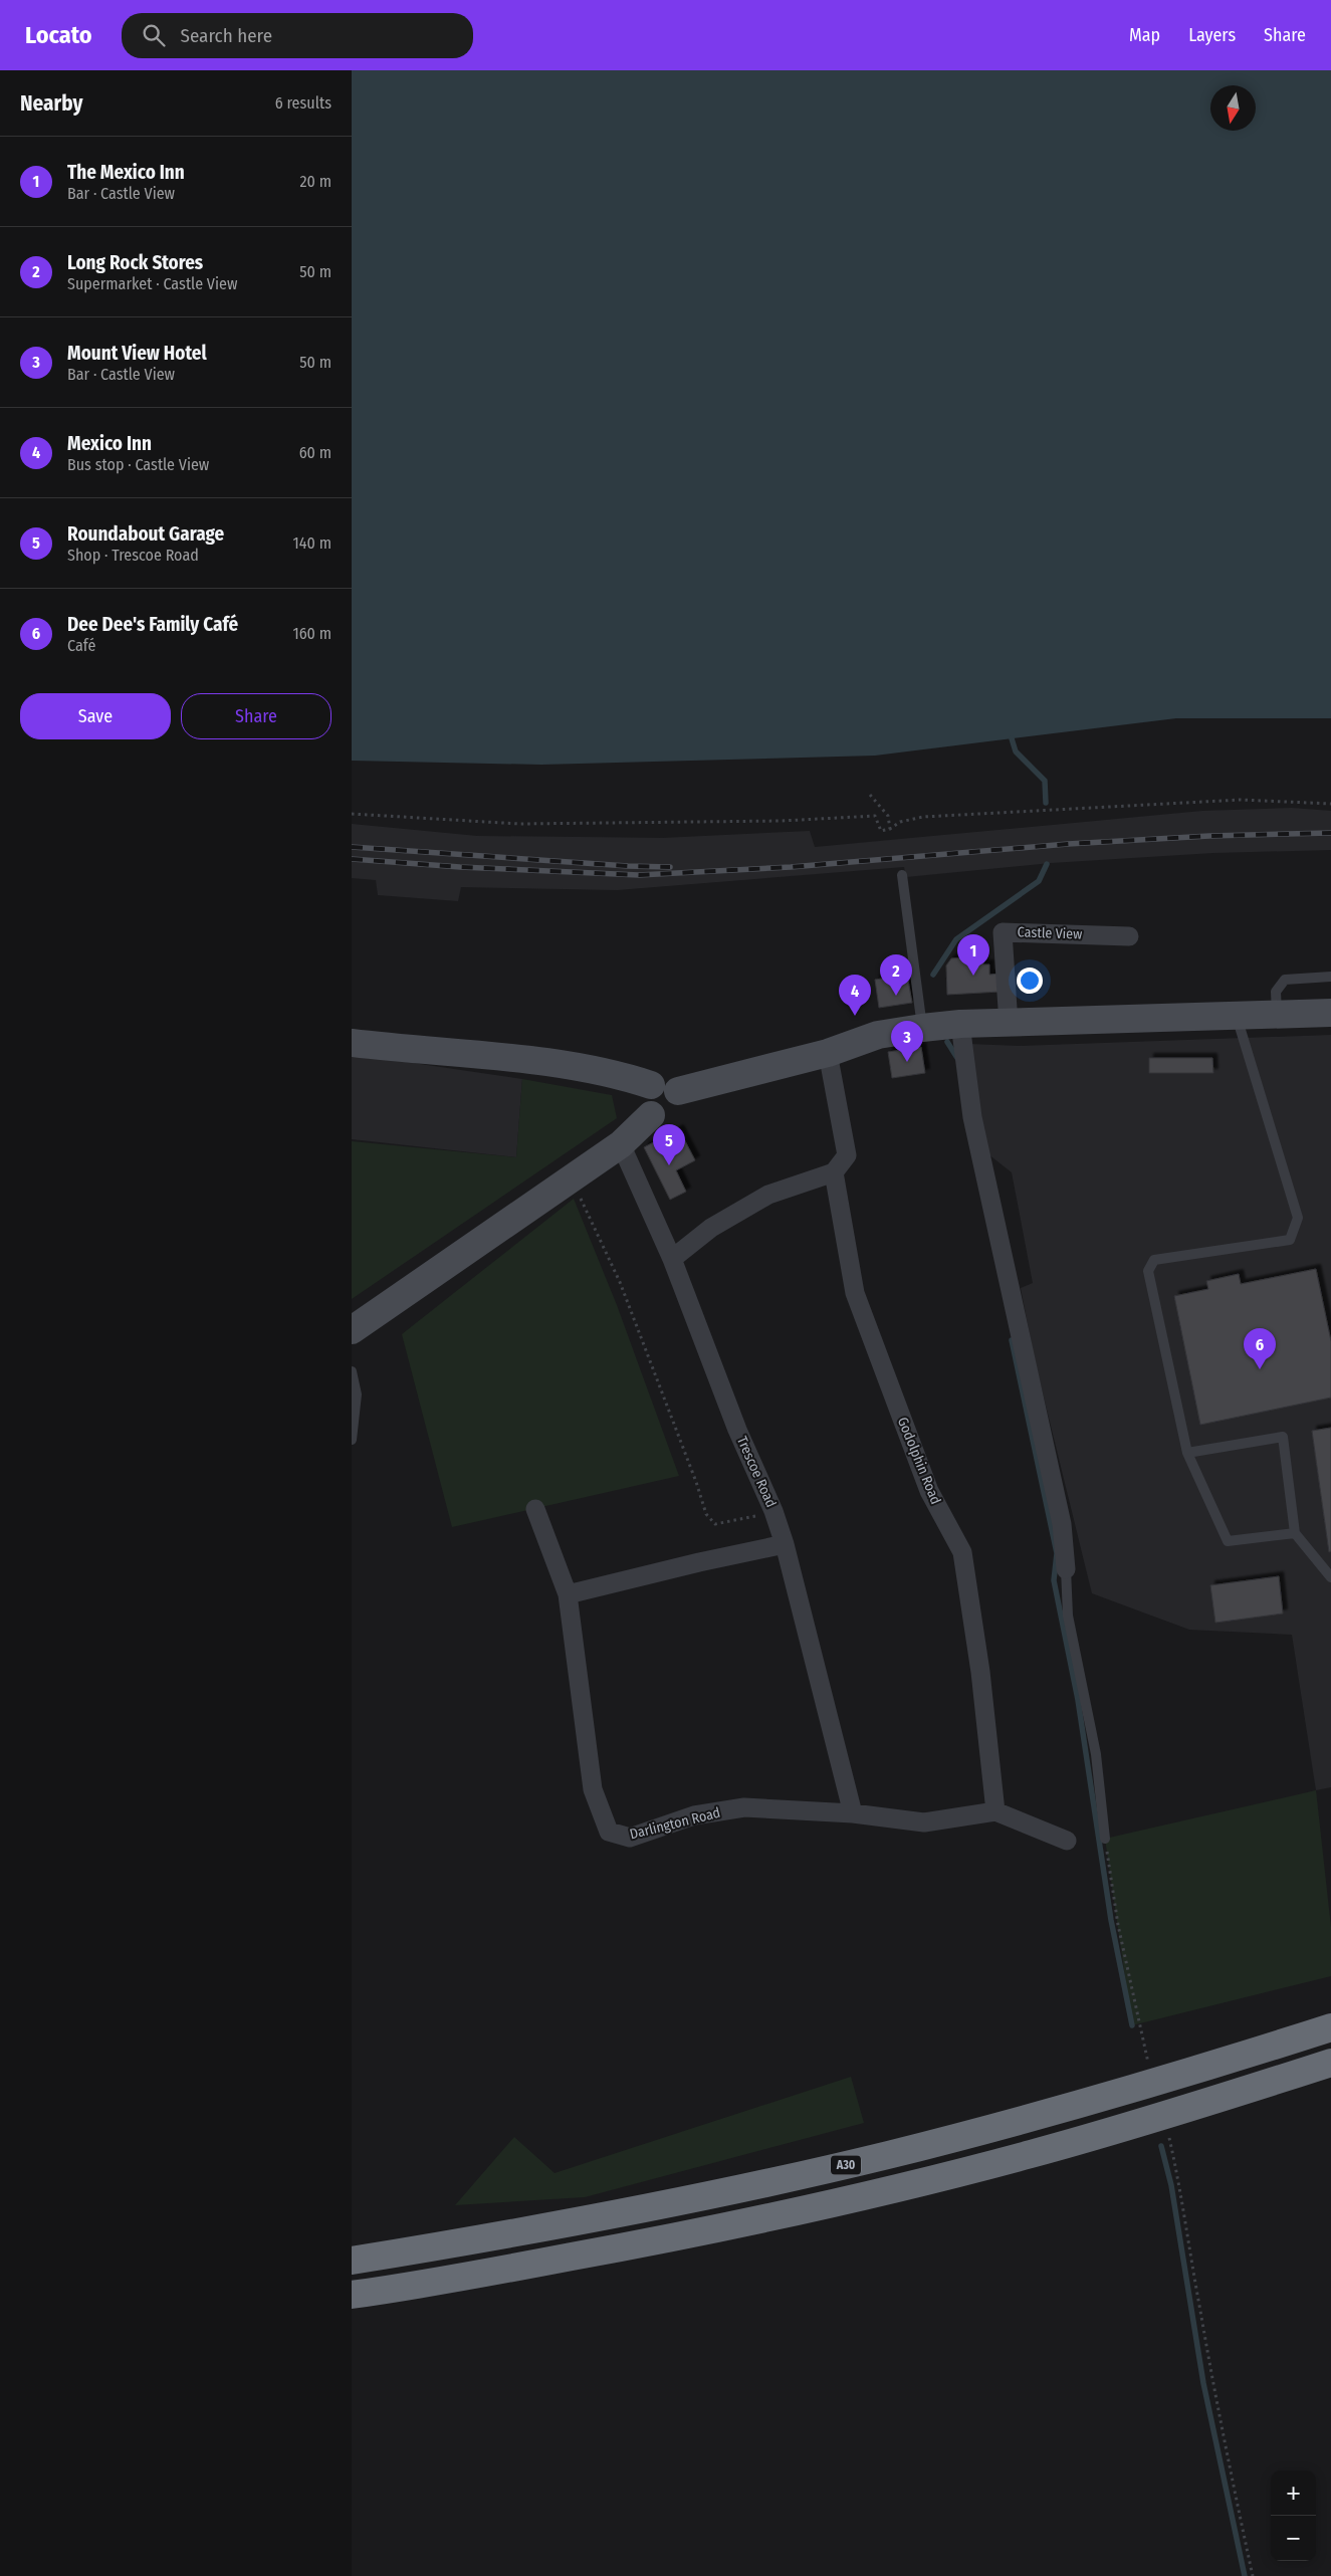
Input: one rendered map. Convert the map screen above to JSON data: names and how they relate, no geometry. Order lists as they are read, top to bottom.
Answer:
{
  "streets": {
    "highway": ["A30"],
    "street": [
      "Castle View",
      "Godolphin Road",
      "Trescoe Road",
      "Darlington Road"
    ]
  },
  "crossings": [
    ["Godolphin Road", "Darlington Road"],
    ["Trescoe Road", "Darlington Road"]
  ],
  "north": "bottom",
  "page": {
    "header": "Locato",
    "search": "Search here",
    "nav": ["Map", "Layers", "Share"],
    "heading": ["Nearby", "6 results"],
    "list": [
      {
        "mark": "1",
        "name": "The Mexico Inn",
        "note": "Bar · Castle View",
        "value": "20 m"
      },
      {
        "mark": "2",
        "name": "Long Rock Stores",
        "note": "Supermarket · Castle View",
        "value": "50 m"
      },
      {
        "mark": "3",
        "name": "Mount View Hotel",
        "note": "Bar · Castle View",
        "value": "50 m"
      },
      {
        "mark": "4",
        "name": "Mexico Inn",
        "note": "Bus stop · Castle View",
        "value": "60 m"
      },
      {
        "mark": "5",
        "name": "Roundabout Garage",
        "note": "Shop · Trescoe Road",
        "value": "140 m"
      },
      {
        "mark": "6",
        "name": "Dee Dee's Family Café",
        "note": "Café",
        "value": "160 m"
      }
    ],
    "buttons": ["Save", "Share"],
    "pins": [
      "1",
      "2",
      "4",
      "3",
      "5",
      "6"
    ],
    "map_buttons": ["+", "−"]
  }
}
